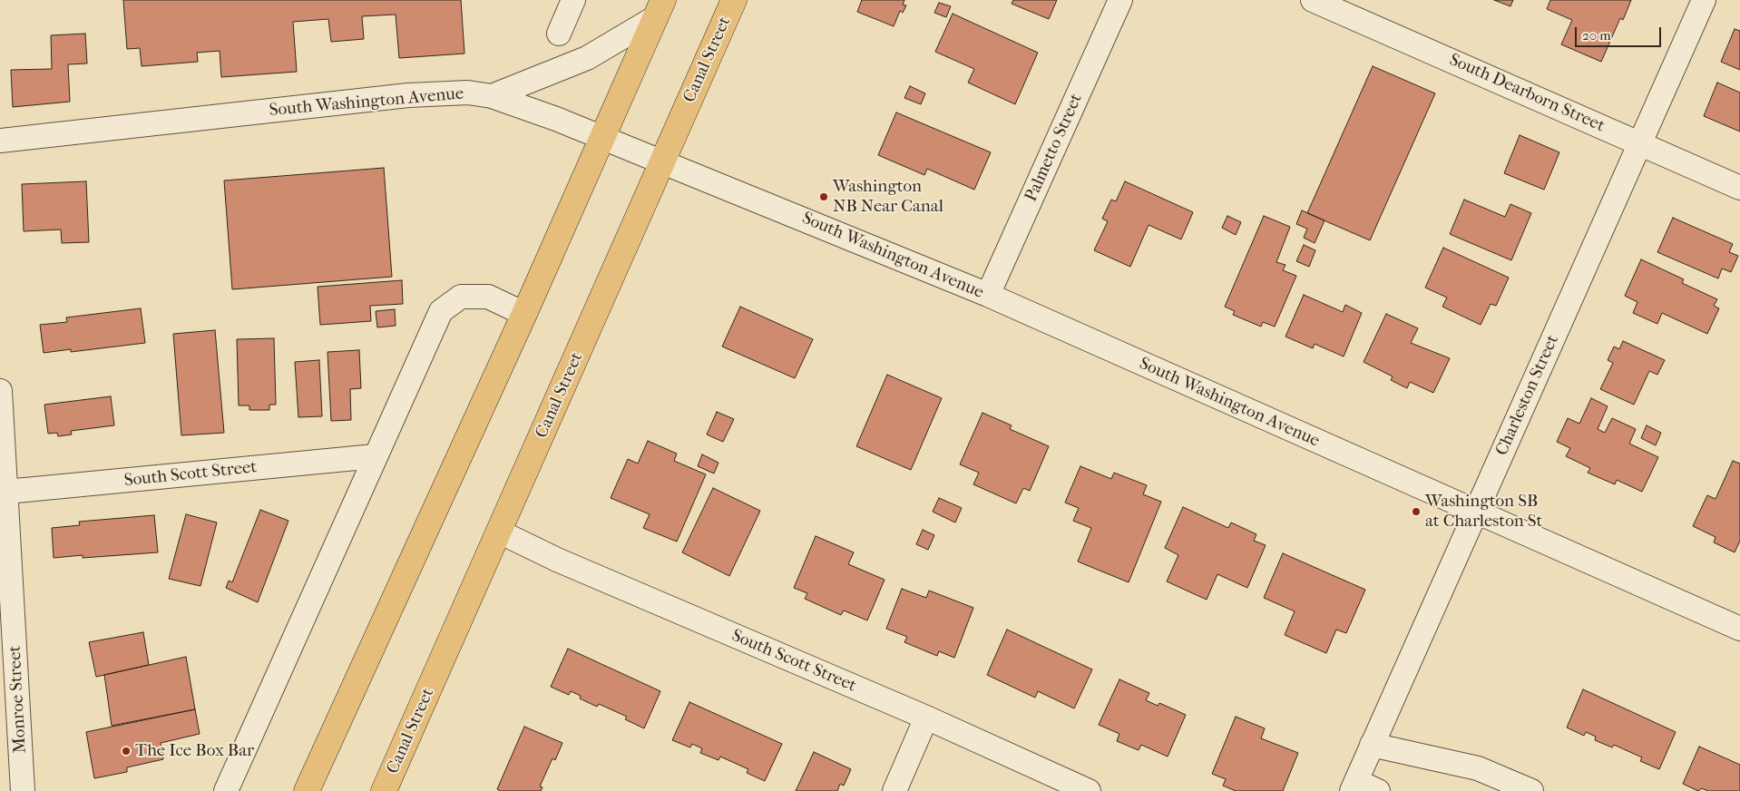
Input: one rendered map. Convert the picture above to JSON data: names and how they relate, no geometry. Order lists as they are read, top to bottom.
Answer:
{
  "streets": {
    "main road": ["Canal Street"],
    "street": [
      "South Dearborn Street",
      "South Washington Avenue",
      "Palmetto Street",
      "Charleston Street",
      "South Scott Street",
      "Monroe Street"
    ]
  },
  "crossings": [
    ["Canal Street", "South Washington Avenue"],
    ["Canal Street", "South Scott Street"],
    ["South Dearborn Street", "Charleston Street"],
    ["South Washington Avenue", "Palmetto Street"],
    ["South Washington Avenue", "Charleston Street"],
    ["South Scott Street", "Monroe Street"]
  ],
  "places": ["Washington NB Near Canal", "Washington SB at Charleston St", "The Ice Box Bar"],
  "scale_bar": "20 m"
}
